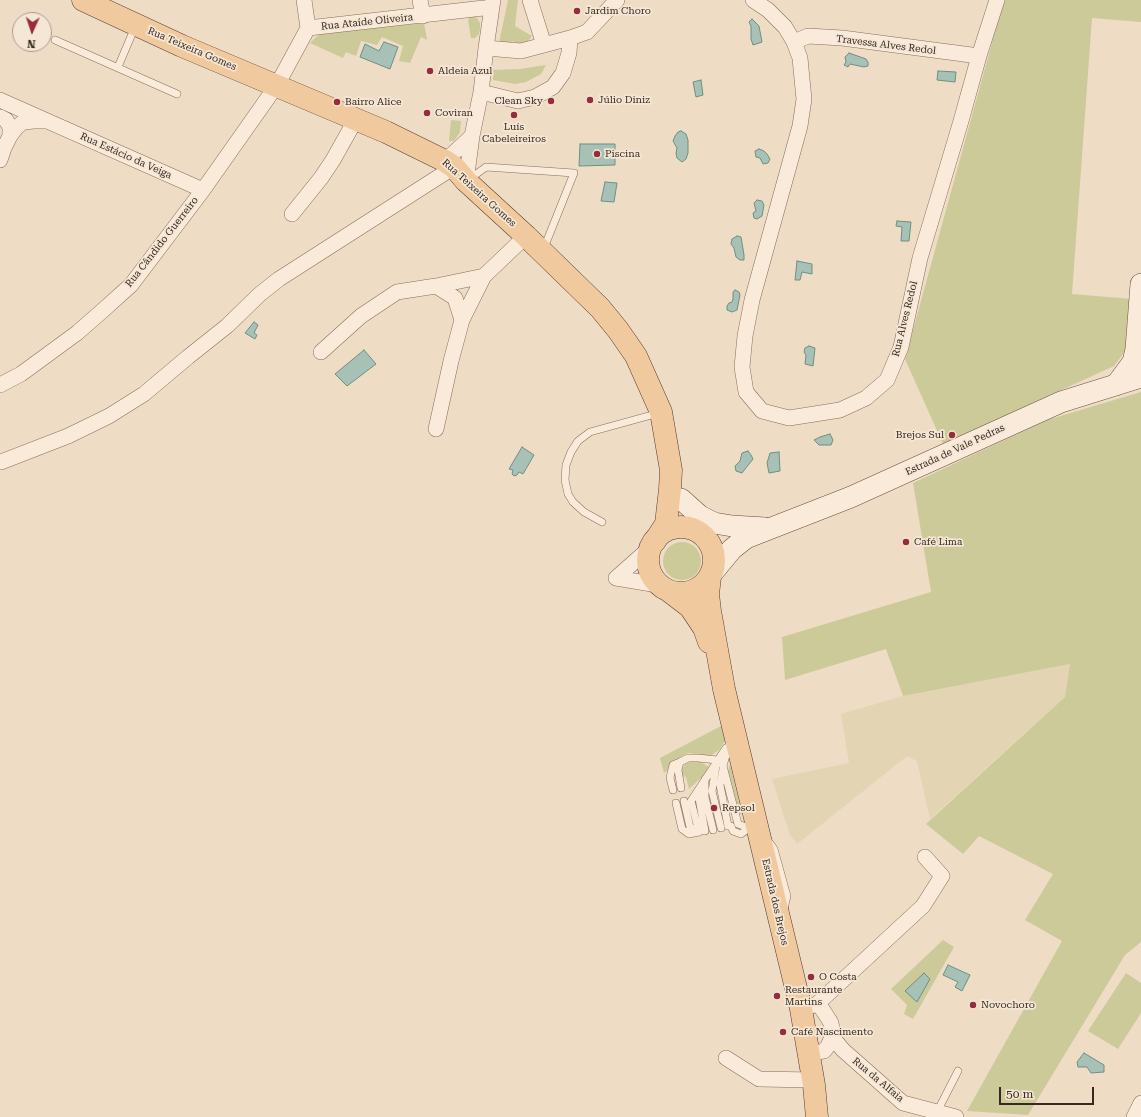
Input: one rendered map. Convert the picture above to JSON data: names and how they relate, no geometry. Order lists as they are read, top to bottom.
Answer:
{
  "streets": {
    "main road": ["Rua Teixeira Gomes", "Estrada de Vale Pedras", "Estrada dos Brejos"],
    "street": [
      "Rua Ataíde Oliveira",
      "Travessa Alves Redol",
      "Rua Estácio da Veiga",
      "Rua Cândido Guerreiro",
      "Rua Alves Redol",
      "Rua da Alfaia"
    ]
  },
  "crossings": [
    ["Rua Ataíde Oliveira", "Rua Teixeira Gomes"],
    ["Rua Ataíde Oliveira", "Rua Cândido Guerreiro"],
    ["Travessa Alves Redol", "Rua Alves Redol"],
    ["Rua Teixeira Gomes", "Rua Cândido Guerreiro"],
    ["Rua Teixeira Gomes", "Estrada de Vale Pedras"],
    ["Rua Teixeira Gomes", "Estrada dos Brejos"],
    ["Rua Estácio da Veiga", "Rua Cândido Guerreiro"],
    ["Estrada de Vale Pedras", "Estrada dos Brejos"]
  ],
  "places": [
    "Jardim Choro",
    "Aldeia Azul",
    "Júlio Diniz",
    "Clean Sky",
    "Bairro Alice",
    "Coviran",
    "Luís Cabeleireiros",
    "Piscina",
    "Brejos Sul",
    "Café Lima",
    "Repsol",
    "O Costa",
    "Restaurante Martins",
    "Novochoro",
    "Café Nascimento"
  ],
  "scale_bar": "50 m",
  "north": "bottom"
}
